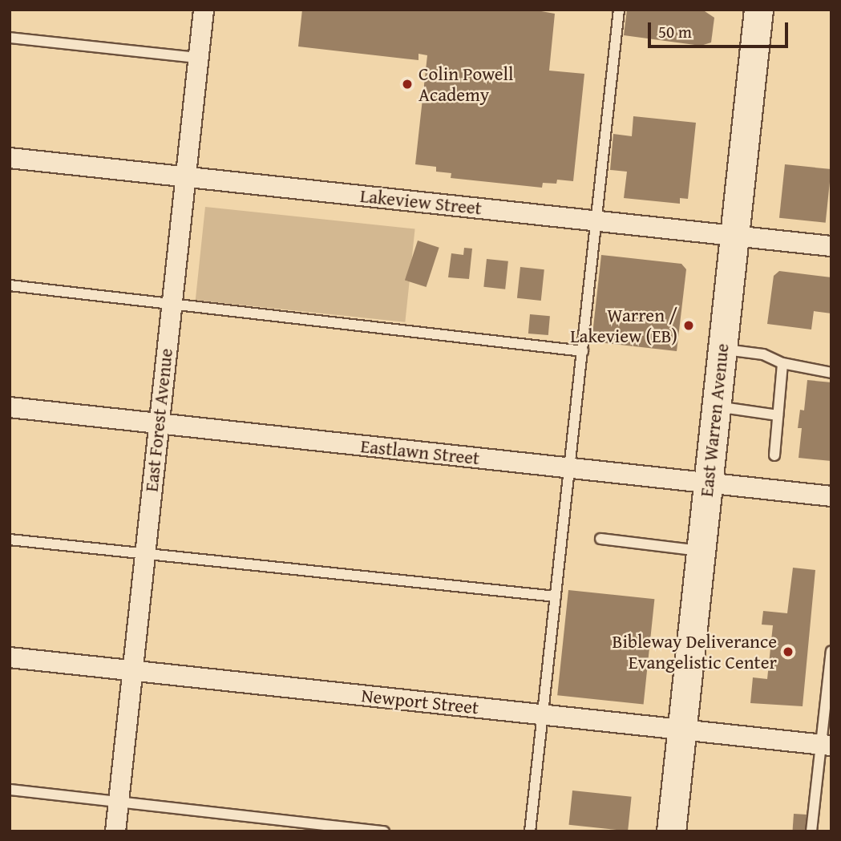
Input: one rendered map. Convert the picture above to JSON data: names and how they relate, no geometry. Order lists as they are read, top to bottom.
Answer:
{
  "streets": {
    "main road": ["East Warren Avenue"],
    "street": [
      "Lakeview Street",
      "East Forest Avenue",
      "Eastlawn Street",
      "Newport Street"
    ]
  },
  "crossings": [
    ["Lakeview Street", "East Forest Avenue"],
    ["Lakeview Street", "East Warren Avenue"],
    ["East Forest Avenue", "Eastlawn Street"],
    ["East Forest Avenue", "Newport Street"],
    ["East Warren Avenue", "Eastlawn Street"],
    ["East Warren Avenue", "Newport Street"]
  ],
  "places": ["Colin Powell Academy", "Warren / Lakeview (EB)", "Bibleway Deliverance Evangelistic Center"],
  "scale_bar": "50 m"
}
